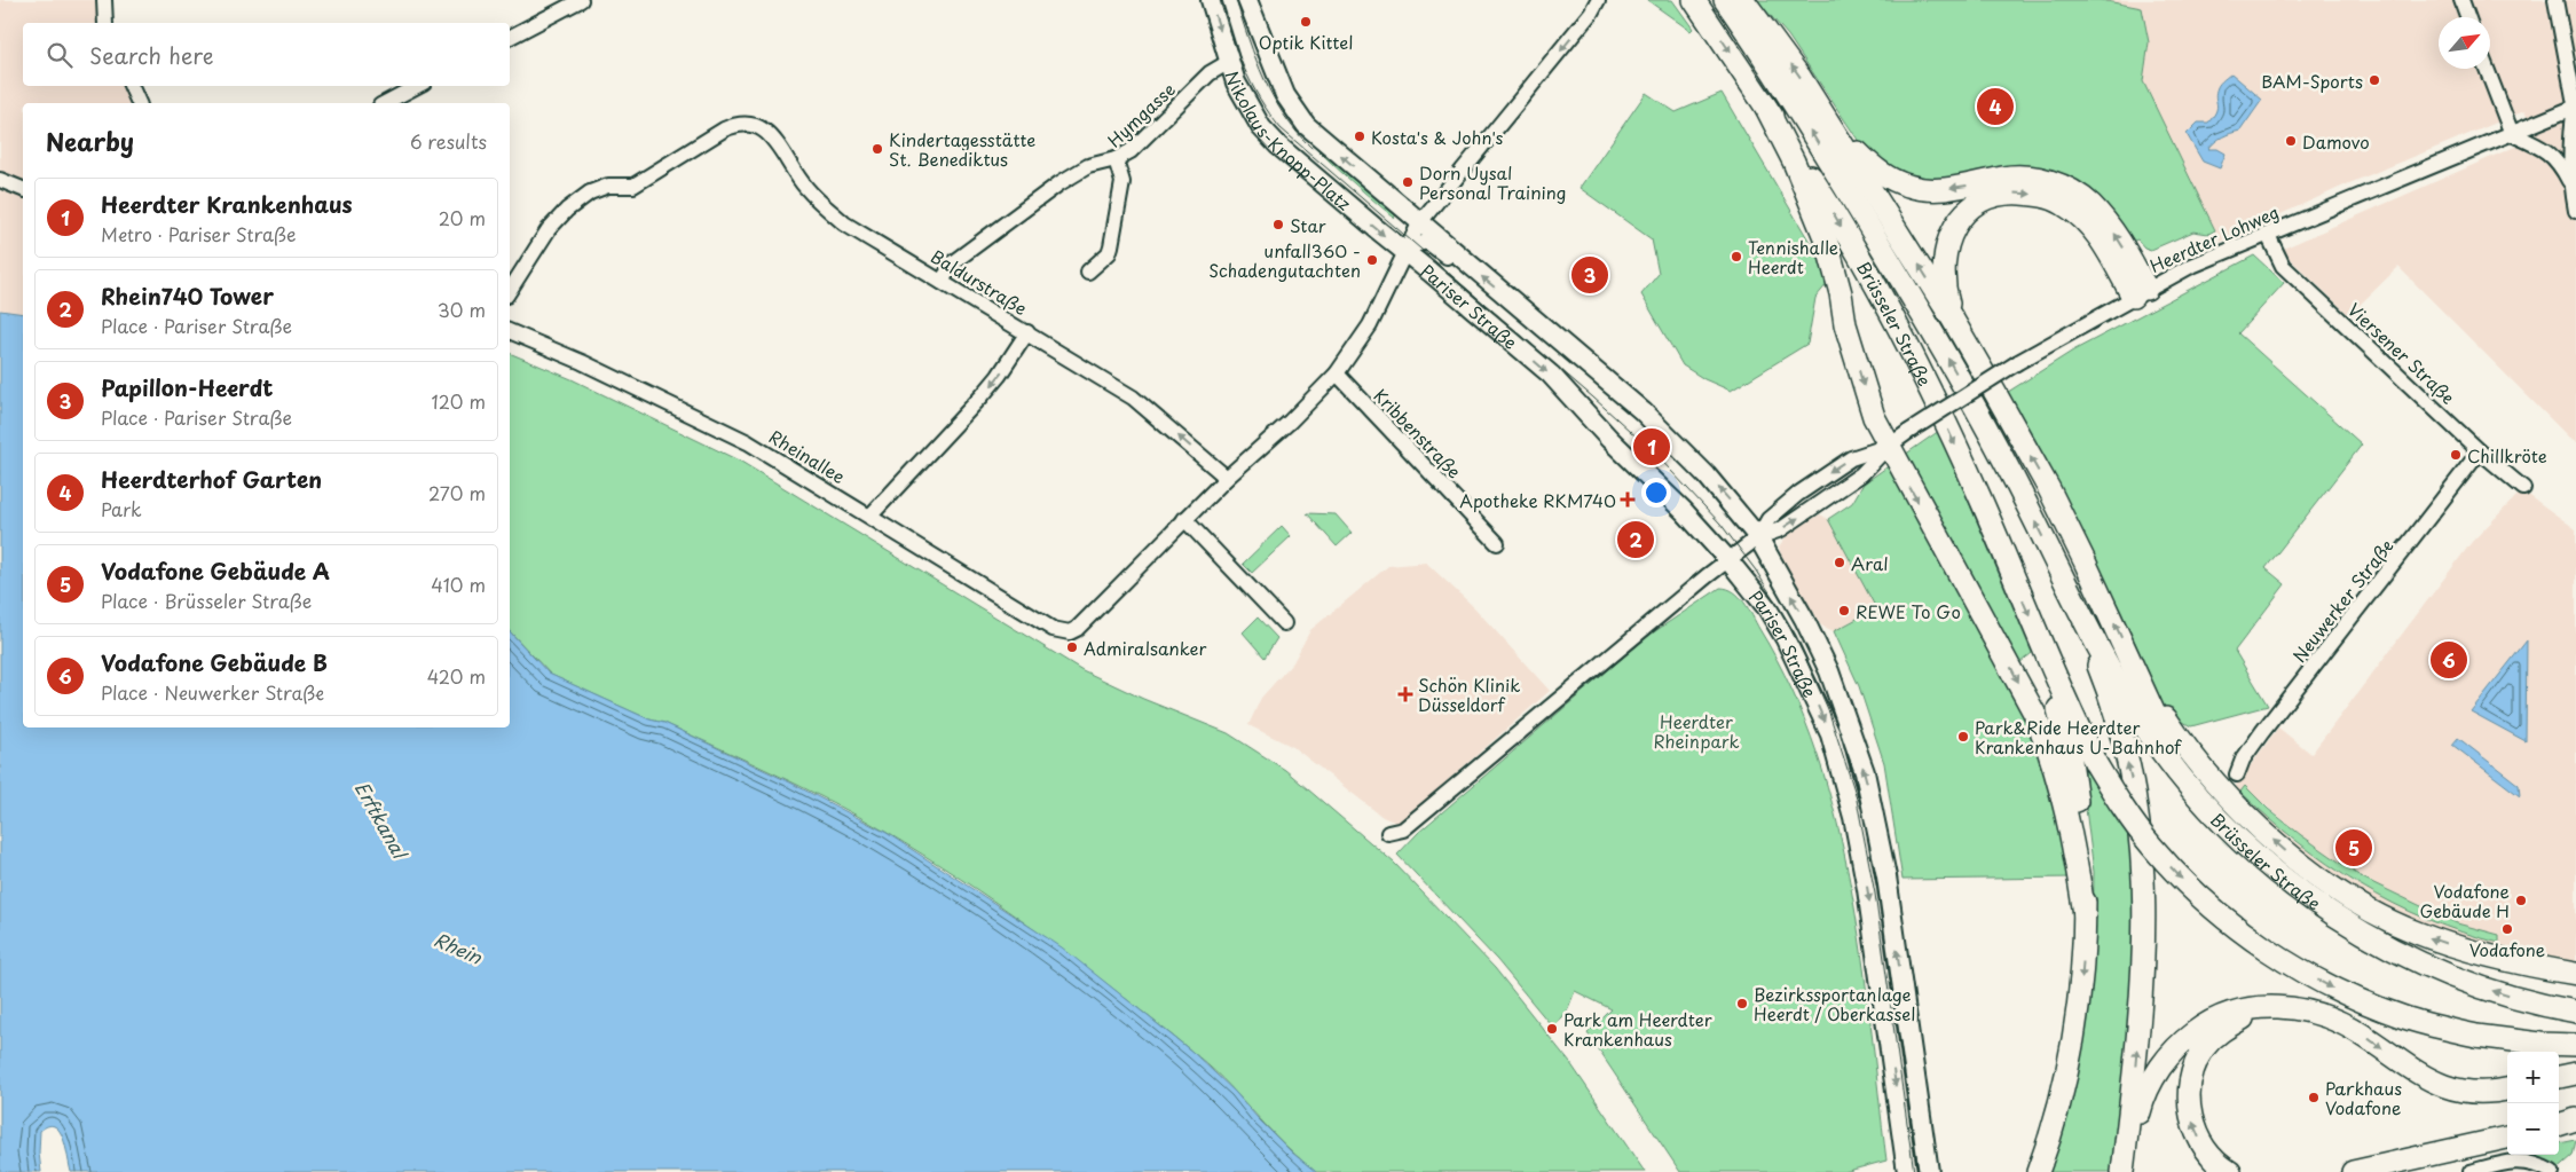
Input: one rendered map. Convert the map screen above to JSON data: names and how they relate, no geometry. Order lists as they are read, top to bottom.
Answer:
{
  "streets": {
    "highway": ["Brüsseler Straße"],
    "main road": ["Nikolaus-Knopp-Platz", "Pariser Straße"],
    "street": [
      "Hymgasse",
      "Heerdter Lohweg",
      "Baldurstraße",
      "Viersener Straße",
      "Kribbenstraße",
      "Rheinallee",
      "Neuwerker Straße"
    ]
  },
  "crossings": [
    ["Hymgasse", "Nikolaus-Knopp-Platz"],
    ["Nikolaus-Knopp-Platz", "Pariser Straße"],
    ["Heerdter Lohweg", "Pariser Straße"],
    ["Heerdter Lohweg", "Viersener Straße"],
    ["Viersener Straße", "Neuwerker Straße"]
  ],
  "water": ["Erftkanal", "Rhein"],
  "parks": ["Heerdter Rheinpark"],
  "places": {
    "other": [
      "Optik Kittel",
      "BAM-Sports",
      "Kosta's & John's",
      "Damovo",
      "Kindertagesstätte St. Benediktus",
      "Dorn Uysal Personal Training",
      "Star",
      "Tennishalle Heerdt",
      "unfall360 - Schadengutachten",
      "Chillkröte",
      "Aral",
      "REWE To Go",
      "Admiralsanker",
      "Park&Ride Heerdter Krankenhaus U-Bahnhof",
      "Vodafone Gebäude H",
      "Vodafone",
      "Bezirkssportanlage Heerdt / Oberkassel",
      "Park am Heerdter Krankenhaus",
      "Parkhaus Vodafone"
    ],
    "health": ["Apotheke RKM740", "Schön Klinik Düsseldorf"]
  },
  "north": "top right",
  "page": {
    "search": "Search here",
    "pins": [
      "4",
      "3",
      "1",
      "2",
      "6",
      "5"
    ],
    "heading": ["Nearby", "6 results"],
    "list": [
      {
        "mark": "1",
        "name": "Heerdter Krankenhaus",
        "note": "Metro · Pariser Straße",
        "value": "20 m"
      },
      {
        "mark": "2",
        "name": "Rhein740 Tower",
        "note": "Place · Pariser Straße",
        "value": "30 m"
      },
      {
        "mark": "3",
        "name": "Papillon-Heerdt",
        "note": "Place · Pariser Straße",
        "value": "120 m"
      },
      {
        "mark": "4",
        "name": "Heerdterhof Garten",
        "note": "Park",
        "value": "270 m"
      },
      {
        "mark": "5",
        "name": "Vodafone Gebäude A",
        "note": "Place · Brüsseler Straße",
        "value": "410 m"
      },
      {
        "mark": "6",
        "name": "Vodafone Gebäude B",
        "note": "Place · Neuwerker Straße",
        "value": "420 m"
      }
    ],
    "map_buttons": ["+", "−"]
  }
}
